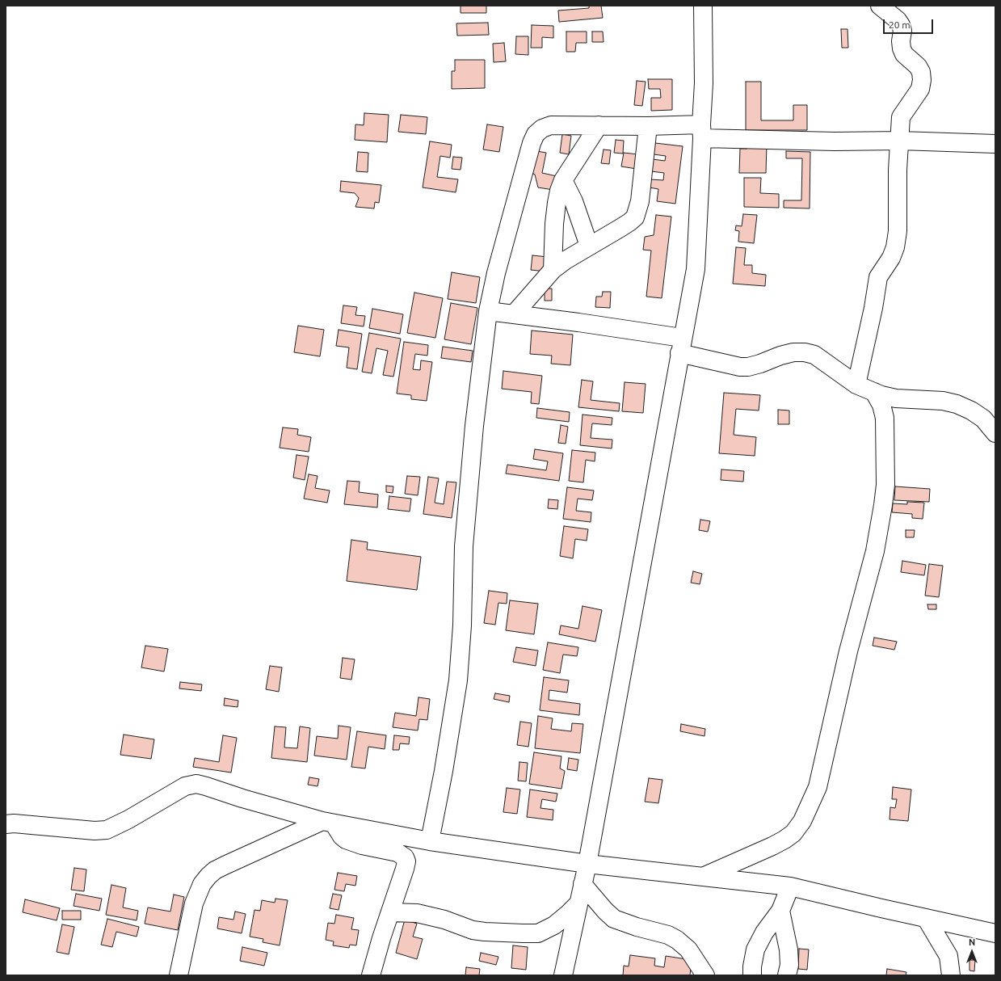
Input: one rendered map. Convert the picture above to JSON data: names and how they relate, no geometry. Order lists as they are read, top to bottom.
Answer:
{
  "scale_bar": "20 m",
  "north": "top"
}
